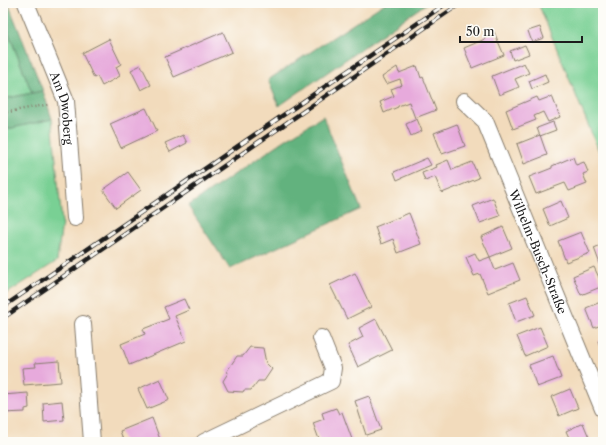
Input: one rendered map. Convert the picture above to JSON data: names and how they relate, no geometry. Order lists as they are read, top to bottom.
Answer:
{
  "streets": {
    "street": ["Am Dwoberg", "Wilhelm-Busch-Straße"]
  },
  "scale_bar": "50 m"
}
